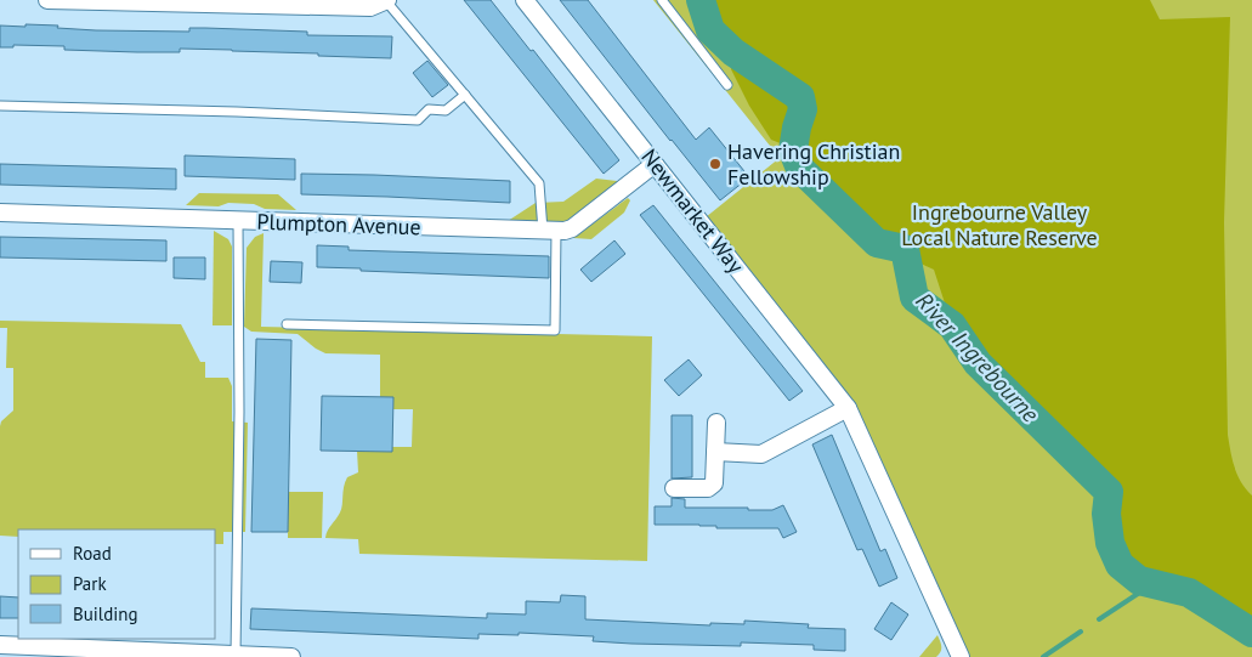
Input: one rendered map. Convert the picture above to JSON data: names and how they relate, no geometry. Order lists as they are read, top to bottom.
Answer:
{
  "streets": {
    "street": ["Newmarket Way", "Plumpton Avenue"]
  },
  "crossings": [
    ["Newmarket Way", "Plumpton Avenue"]
  ],
  "water": ["River Ingrebourne"],
  "parks": ["Ingrebourne Valley Local Nature Reserve"],
  "places": ["Havering Christian Fellowship"],
  "legend": ["Road", "Park", "Building"]
}
